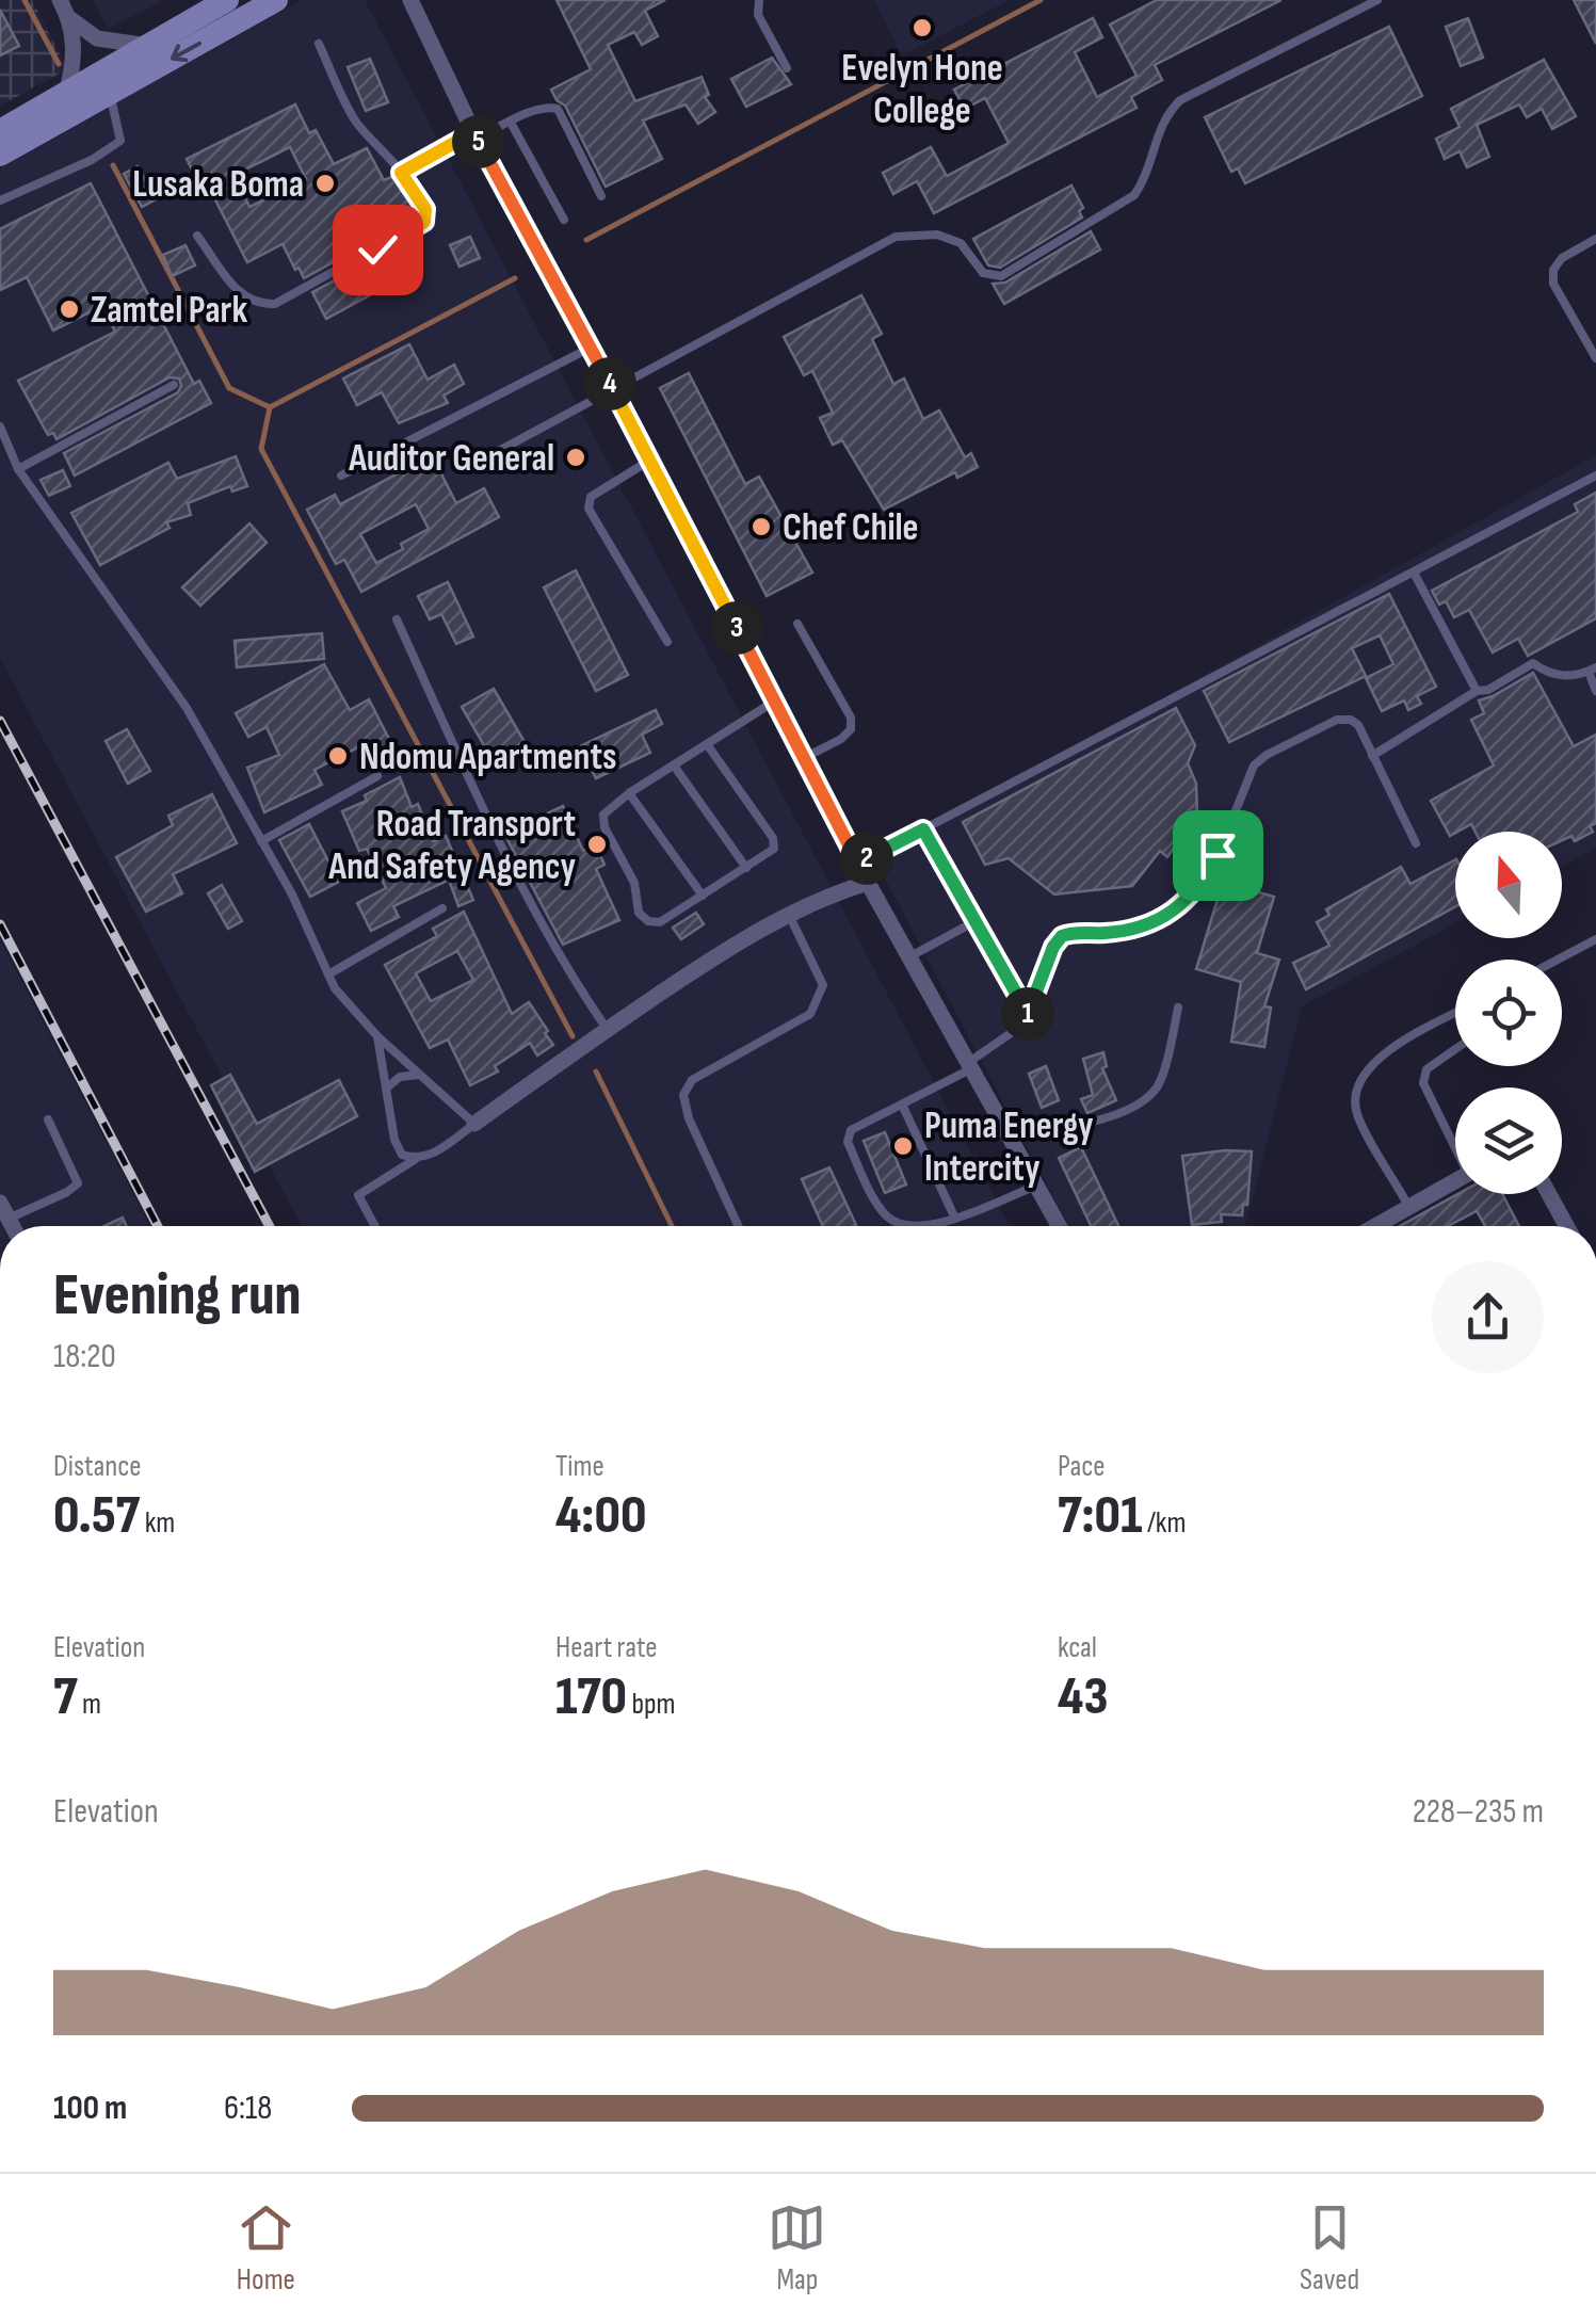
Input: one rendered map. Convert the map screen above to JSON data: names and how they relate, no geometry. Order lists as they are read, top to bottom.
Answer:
{
  "places": [
    "Evelyn Hone College",
    "Lusaka Boma",
    "Zamtel Park",
    "Auditor General",
    "Chef Chile",
    "Ndomu Apartments",
    "Road Transport And Safety Agency",
    "Puma Energy Intercity"
  ],
  "north": "top",
  "page": {
    "pins": [
      "5",
      "4",
      "3",
      "2",
      "1"
    ],
    "heading": ["Evening run", "18:20"],
    "stats": [
      ["Distance", "0.57 km"],
      ["Time", "4:00"],
      ["Pace", "7:01 /km"],
      ["Elevation", "7 m"],
      ["Heart rate", "170 bpm"],
      ["kcal", "43"]
    ],
    "chart": ["Elevation", "228–235 m"],
    "list": [
      {
        "name": "100 m",
        "note": "6:18"
      }
    ],
    "tabs": ["Home", "Map", "Saved"]
  }
}
